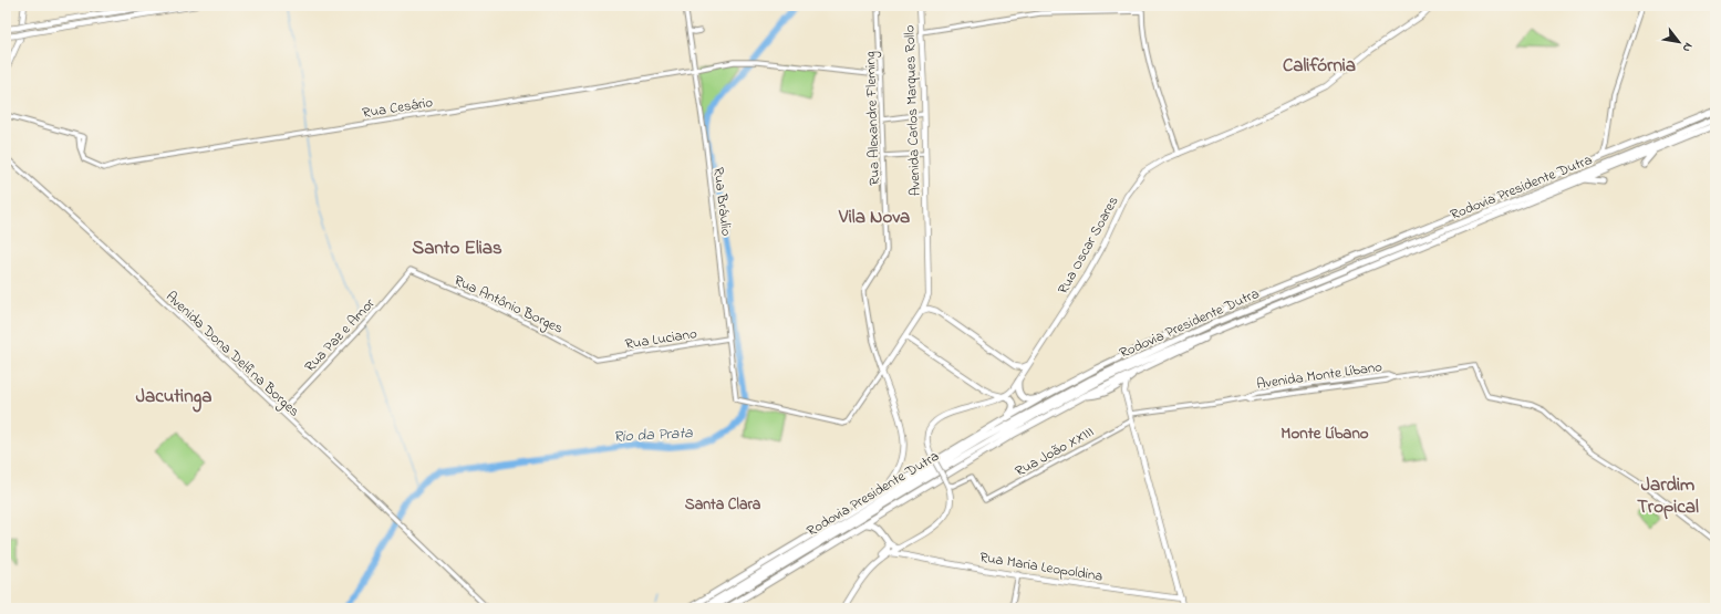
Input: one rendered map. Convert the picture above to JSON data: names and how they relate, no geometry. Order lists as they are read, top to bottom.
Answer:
{
  "streets": {
    "highway": ["Rodovia Presidente Dutra"],
    "main road": [
      "Avenida Carlos Marques Rollo",
      "Rua Alexandre Fleming",
      "Rua Oscar Soares",
      "Rua Maria Leopoldina"
    ],
    "street": [
      "Rua Cesário",
      "Rua Bráulio",
      "Rua Antônio Borges",
      "Rua Paz e Amor",
      "Rua Luciano",
      "Avenida Dona Delfina Borges",
      "Avenida Monte Líbano",
      "Rua João XXIII"
    ]
  },
  "crossings": [
    ["Rua Cesário", "Rua Alexandre Fleming"],
    ["Rua Cesário", "Rua Bráulio"],
    ["Avenida Carlos Marques Rollo", "Rua Alexandre Fleming"],
    ["Avenida Carlos Marques Rollo", "Rua Bráulio"],
    ["Rua Alexandre Fleming", "Rua Bráulio"],
    ["Rua Bráulio", "Rua Luciano"],
    ["Rua Oscar Soares", "Rua João XXIII"],
    ["Rua Oscar Soares", "Rua Maria Leopoldina"],
    ["Rua Antônio Borges", "Rua Paz e Amor"],
    ["Rua Antônio Borges", "Rua Luciano"],
    ["Rua Paz e Amor", "Avenida Dona Delfina Borges"]
  ],
  "districts": [
    "Califórnia",
    "Vila Nova",
    "Santo Elias",
    "Jacutinga",
    "Monte Líbano",
    "Jardim Tropical",
    "Santa Clara"
  ],
  "water": ["Rio da Prata"],
  "north": "bottom right"
}
